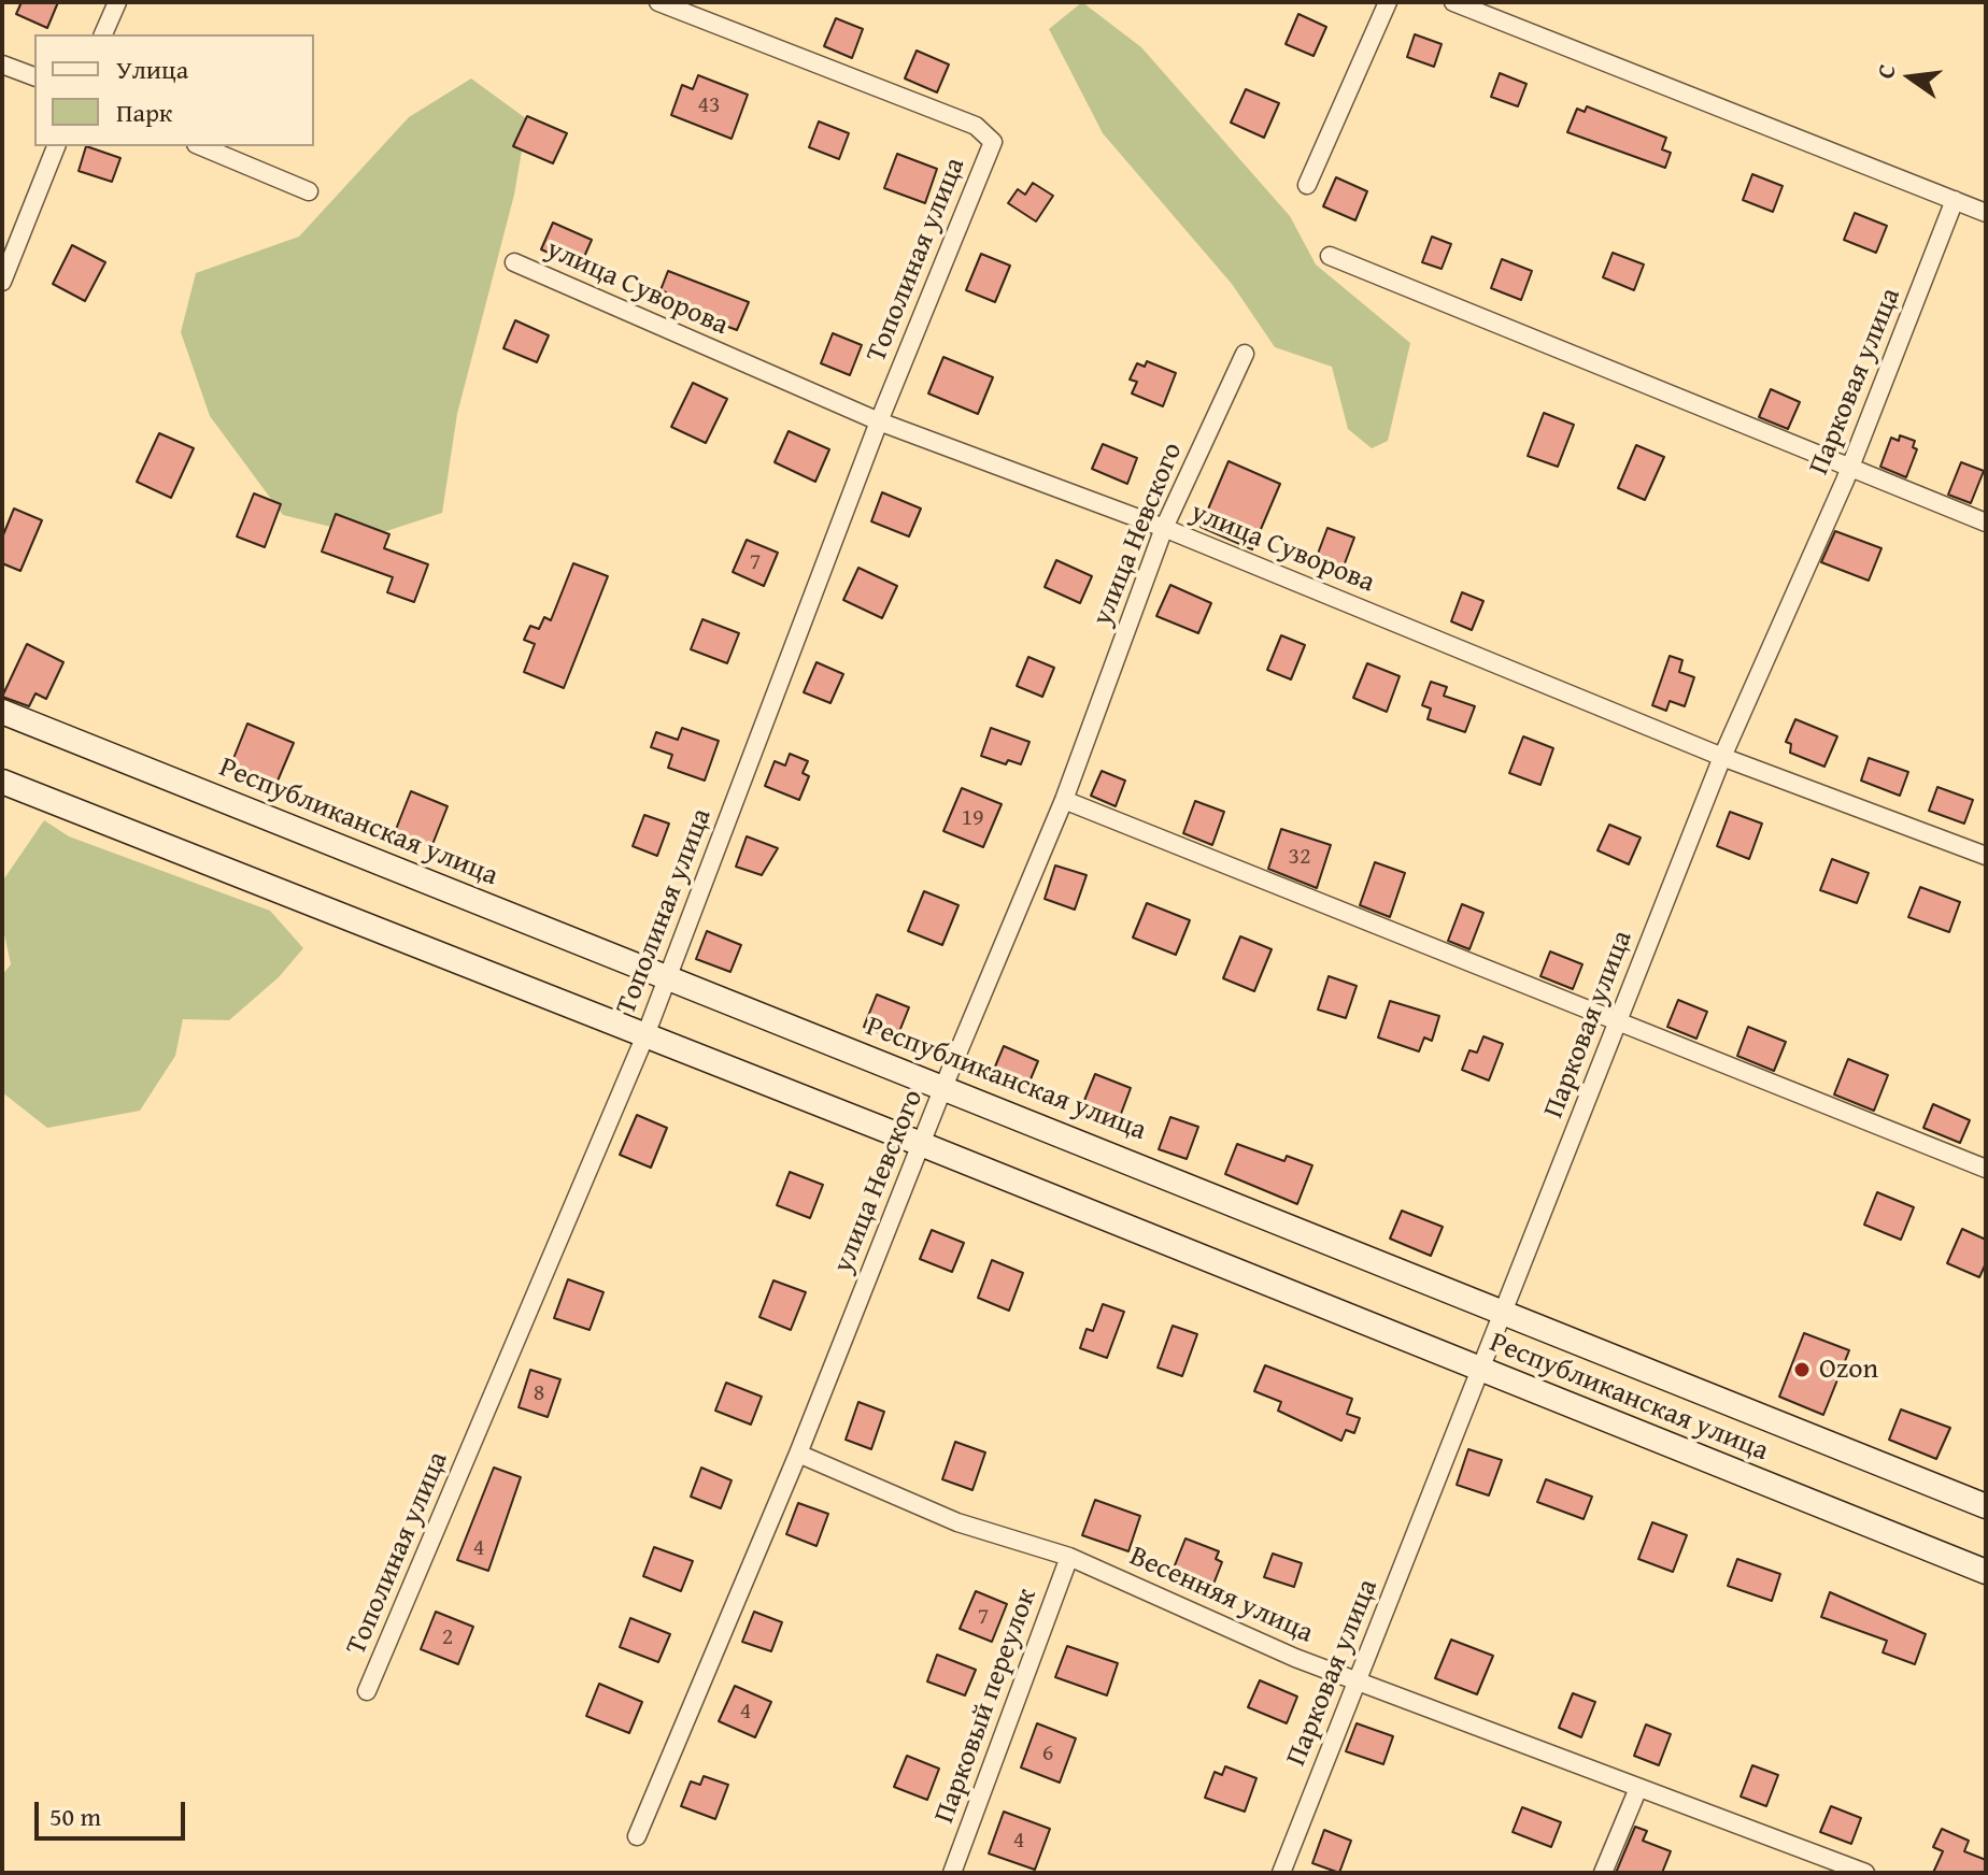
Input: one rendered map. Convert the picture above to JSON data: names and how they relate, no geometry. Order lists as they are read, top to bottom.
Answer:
{
  "streets": {
    "street": [
      "Тополиная улица",
      "улица Суворова",
      "Парковая улица",
      "улица Невского",
      "Республиканская улица",
      "Весенняя улица",
      "Парковый переулок"
    ]
  },
  "crossings": [
    ["Тополиная улица", "улица Суворова"],
    ["Тополиная улица", "Республиканская улица"],
    ["улица Суворова", "Парковая улица"],
    ["улица Суворова", "улица Невского"],
    ["Парковая улица", "Республиканская улица"],
    ["Парковая улица", "Весенняя улица"],
    ["улица Невского", "Республиканская улица"],
    ["улица Невского", "Весенняя улица"],
    ["Весенняя улица", "Парковый переулок"]
  ],
  "places": ["Ozon"],
  "house_numbers": [
    "43",
    "7",
    "19",
    "32",
    "8",
    "4",
    "7",
    "2",
    "4",
    "6",
    "4"
  ],
  "legend": ["Улица", "Парк"],
  "scale_bar": "50 m",
  "north": "left"
}
